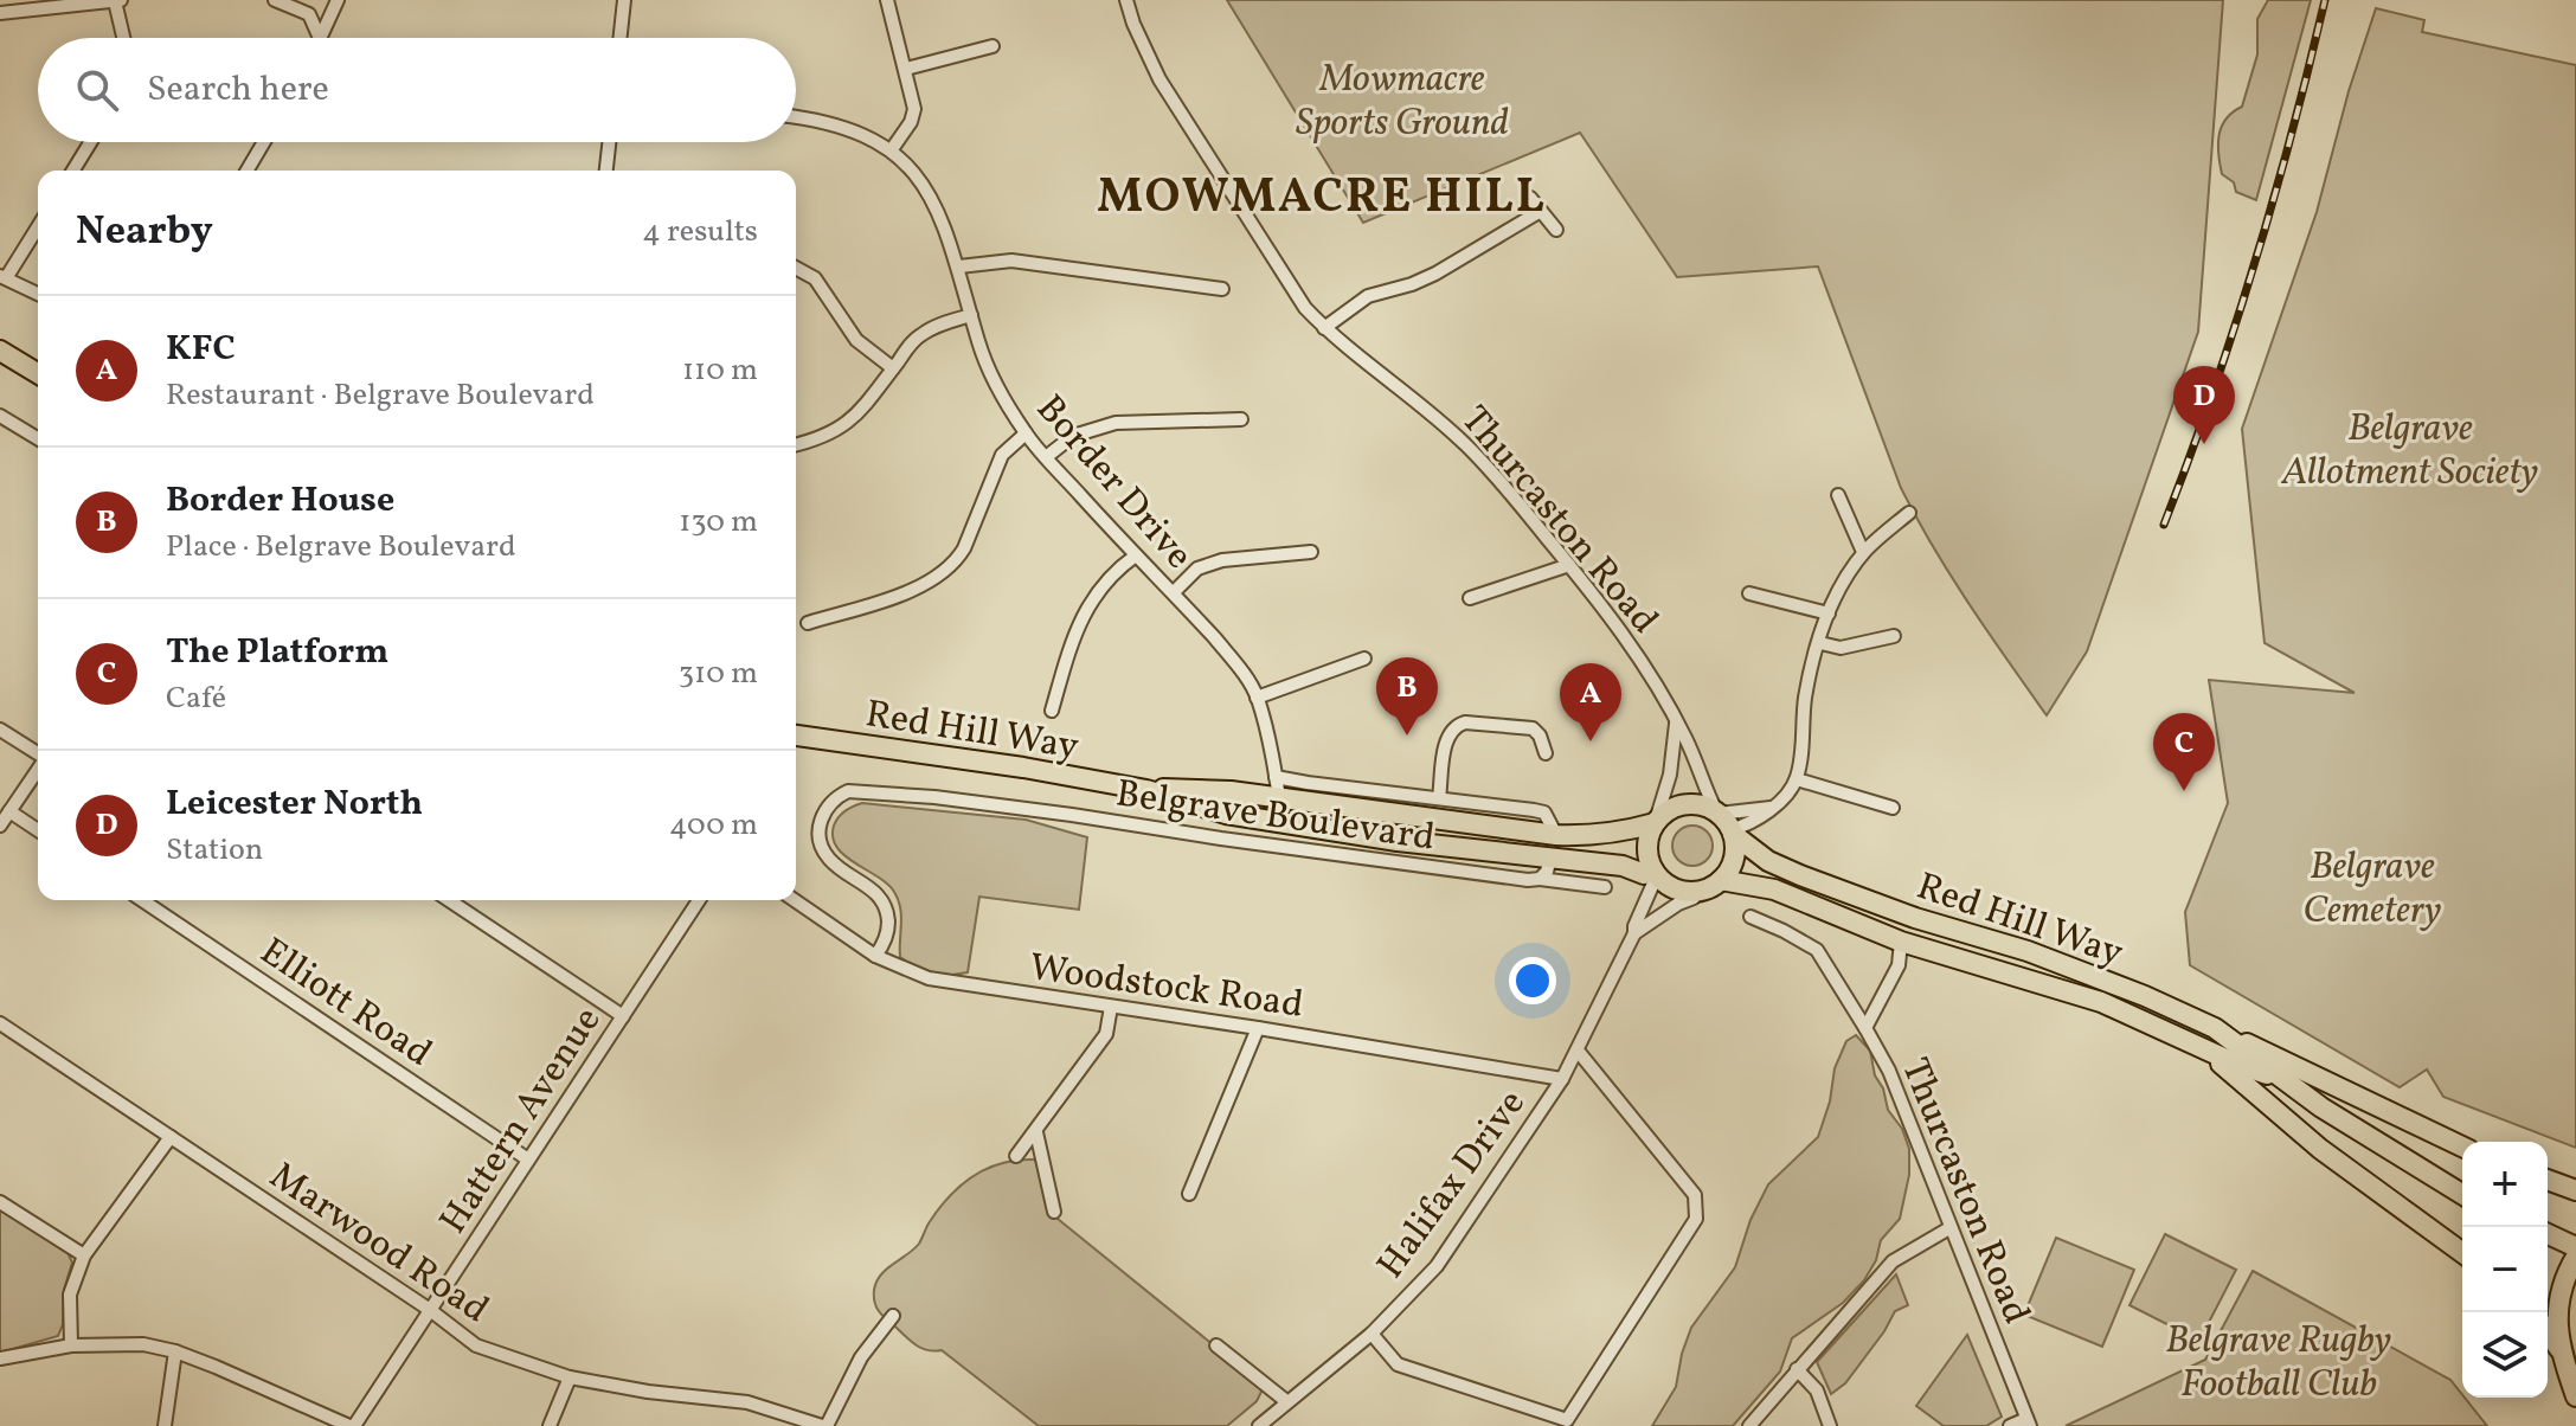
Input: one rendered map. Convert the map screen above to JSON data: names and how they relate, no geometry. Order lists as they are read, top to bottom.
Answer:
{
  "streets": {
    "highway": ["Red Hill Way"],
    "street": [
      "Border Drive",
      "Thurcaston Road",
      "Belgrave Boulevard",
      "Woodstock Road",
      "Elliott Road",
      "Hattern Avenue",
      "Halifax Drive",
      "Marwood Road"
    ]
  },
  "crossings": [
    ["Border Drive", "Red Hill Way"],
    ["Border Drive", "Belgrave Boulevard"],
    ["Red Hill Way", "Belgrave Boulevard"],
    ["Red Hill Way", "Halifax Drive"],
    ["Belgrave Boulevard", "Woodstock Road"],
    ["Woodstock Road", "Halifax Drive"],
    ["Elliott Road", "Hattern Avenue"],
    ["Hattern Avenue", "Marwood Road"]
  ],
  "districts": ["MOWMACRE HILL"],
  "parks": [
    "Mowmacre Sports Ground",
    "Belgrave Allotment Society",
    "Belgrave Cemetery",
    "Belgrave Rugby Football Club"
  ],
  "page": {
    "search": "Search here",
    "heading": ["Nearby", "4 results"],
    "list": [
      {
        "mark": "A",
        "name": "KFC",
        "note": "Restaurant · Belgrave Boulevard",
        "value": "110 m"
      },
      {
        "mark": "B",
        "name": "Border House",
        "note": "Place · Belgrave Boulevard",
        "value": "130 m"
      },
      {
        "mark": "C",
        "name": "The Platform",
        "note": "Café",
        "value": "310 m"
      },
      {
        "mark": "D",
        "name": "Leicester North",
        "note": "Station",
        "value": "400 m"
      }
    ],
    "pins": [
      "D",
      "B",
      "A",
      "C"
    ],
    "map_buttons": ["+", "−"]
  }
}
